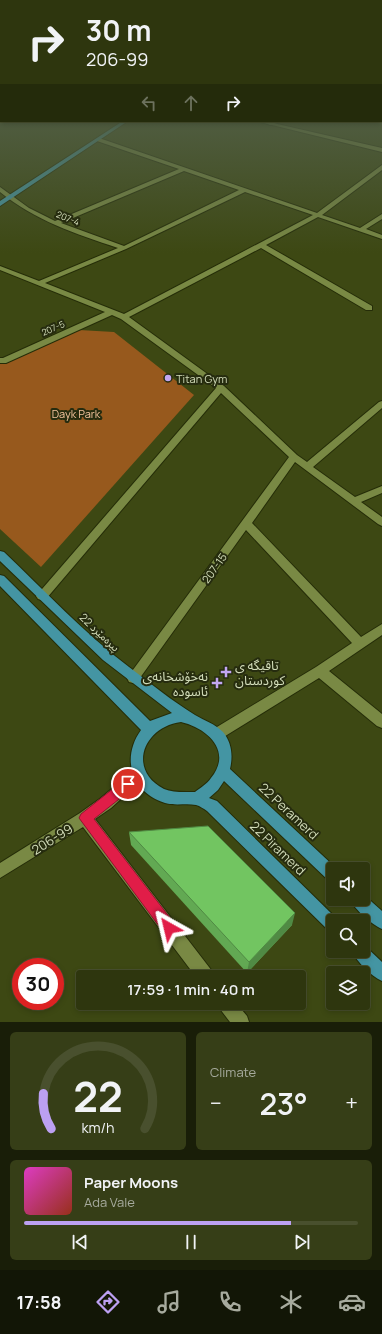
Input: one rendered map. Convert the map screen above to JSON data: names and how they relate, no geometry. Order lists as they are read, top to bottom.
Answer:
{
  "streets": {
    "main road": ["22 پیرەمێرد", "22 Peramerd", "22 Piramerd"],
    "street": [
      "207-4",
      "207-5",
      "207-15",
      "206-99"
    ]
  },
  "crossings": [
    ["207-15", "22 پیرەمێرد"],
    ["22 پیرەمێرد", "22 Peramerd"],
    ["22 پیرەمێرد", "206-99"],
    ["22 پیرەمێرد", "22 Piramerd"],
    ["22 Peramerd", "206-99"],
    ["22 Peramerd", "22 Piramerd"],
    ["206-99", "22 Piramerd"]
  ],
  "parks": ["Dayk Park"],
  "places": {
    "other": ["Titan Gym"],
    "health": ["تاقيگه ى كوردستان", "نەخۆشخانەی ئاسودە"]
  },
  "page": {
    "turn": ["30 m", "206-99"],
    "limit": "30",
    "trip": "17:59 · 1 min · 40 m",
    "tile": "Climate",
    "heat": ["−", "23°", "+"],
    "song": ["Paper Moons", "Ada Vale"],
    "tabs": "17:58",
    "gauge": ["22", "km/h"]
  }
}
